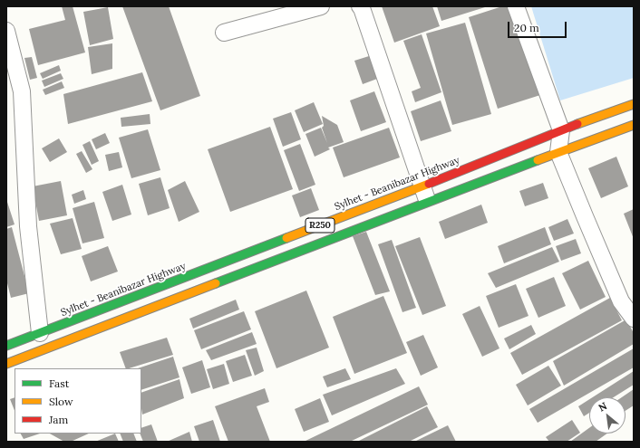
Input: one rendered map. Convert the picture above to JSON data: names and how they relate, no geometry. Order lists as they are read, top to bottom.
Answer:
{
  "streets": {
    "main road": ["Sylhet - Beanibazar Highway", "R250"]
  },
  "legend": ["Fast", "Slow", "Jam"],
  "scale_bar": "20 m",
  "north": "top left"
}
